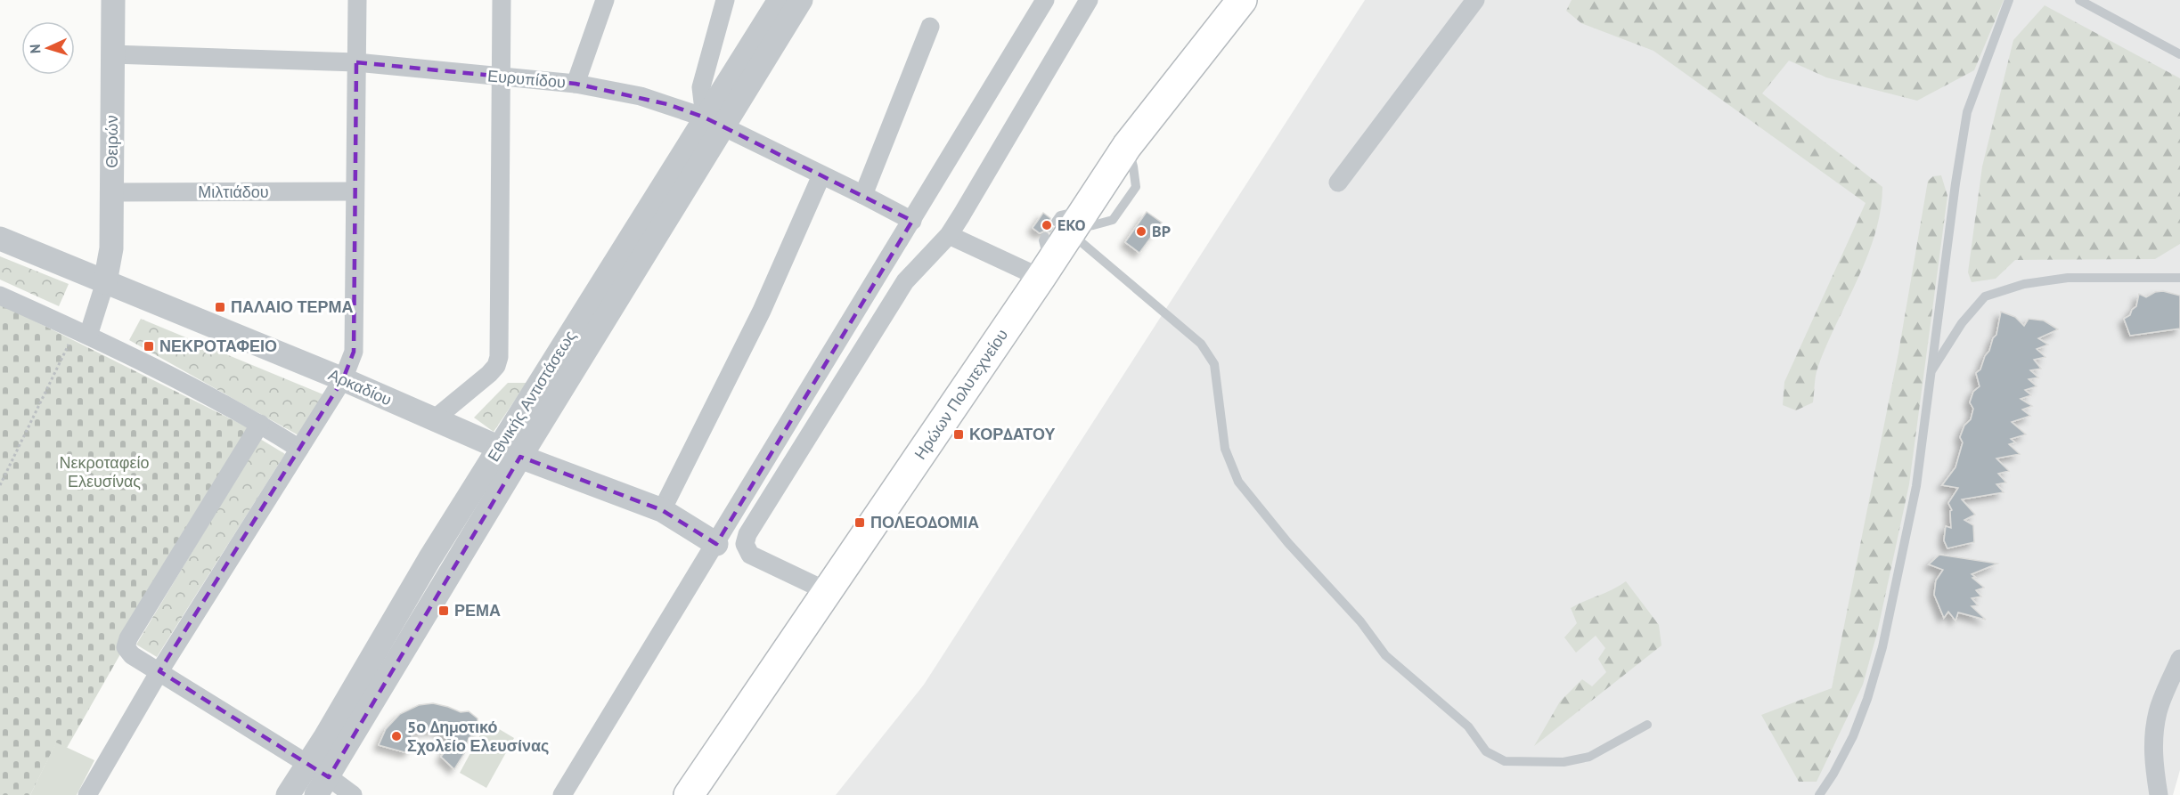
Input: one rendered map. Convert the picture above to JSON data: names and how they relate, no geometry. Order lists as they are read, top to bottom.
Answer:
{
  "streets": {
    "main road": ["Ηρώων Πολυτεχνείου"],
    "street": [
      "Ευρυπίδου",
      "Θειρών",
      "Μιλτιάδου",
      "Αρκαδίου",
      "Εθνικής Αντιστάσεως"
    ]
  },
  "crossings": [
    ["Ευρυπίδου", "Θειρών"],
    ["Ευρυπίδου", "Εθνικής Αντιστάσεως"],
    ["Θειρών", "Μιλτιάδου"],
    ["Θειρών", "Αρκαδίου"],
    ["Αρκαδίου", "Εθνικής Αντιστάσεως"]
  ],
  "parks": ["Νεκροταφείο Ελευσίνας"],
  "places": {
    "other": ["EKO", "BP", "5ο Δημοτικό Σχολείο Ελευσίνας"],
    "transit": [
      "ΠΑΛΑΙΟ ΤΕΡΜΑ",
      "ΝΕΚΡΟΤΑΦΕΙΟ",
      "ΚΟΡΔΑΤΟΥ",
      "ΠΟΛΕΟΔΟΜΙΑ",
      "ΡΕΜΑ"
    ]
  },
  "north": "left"
}
